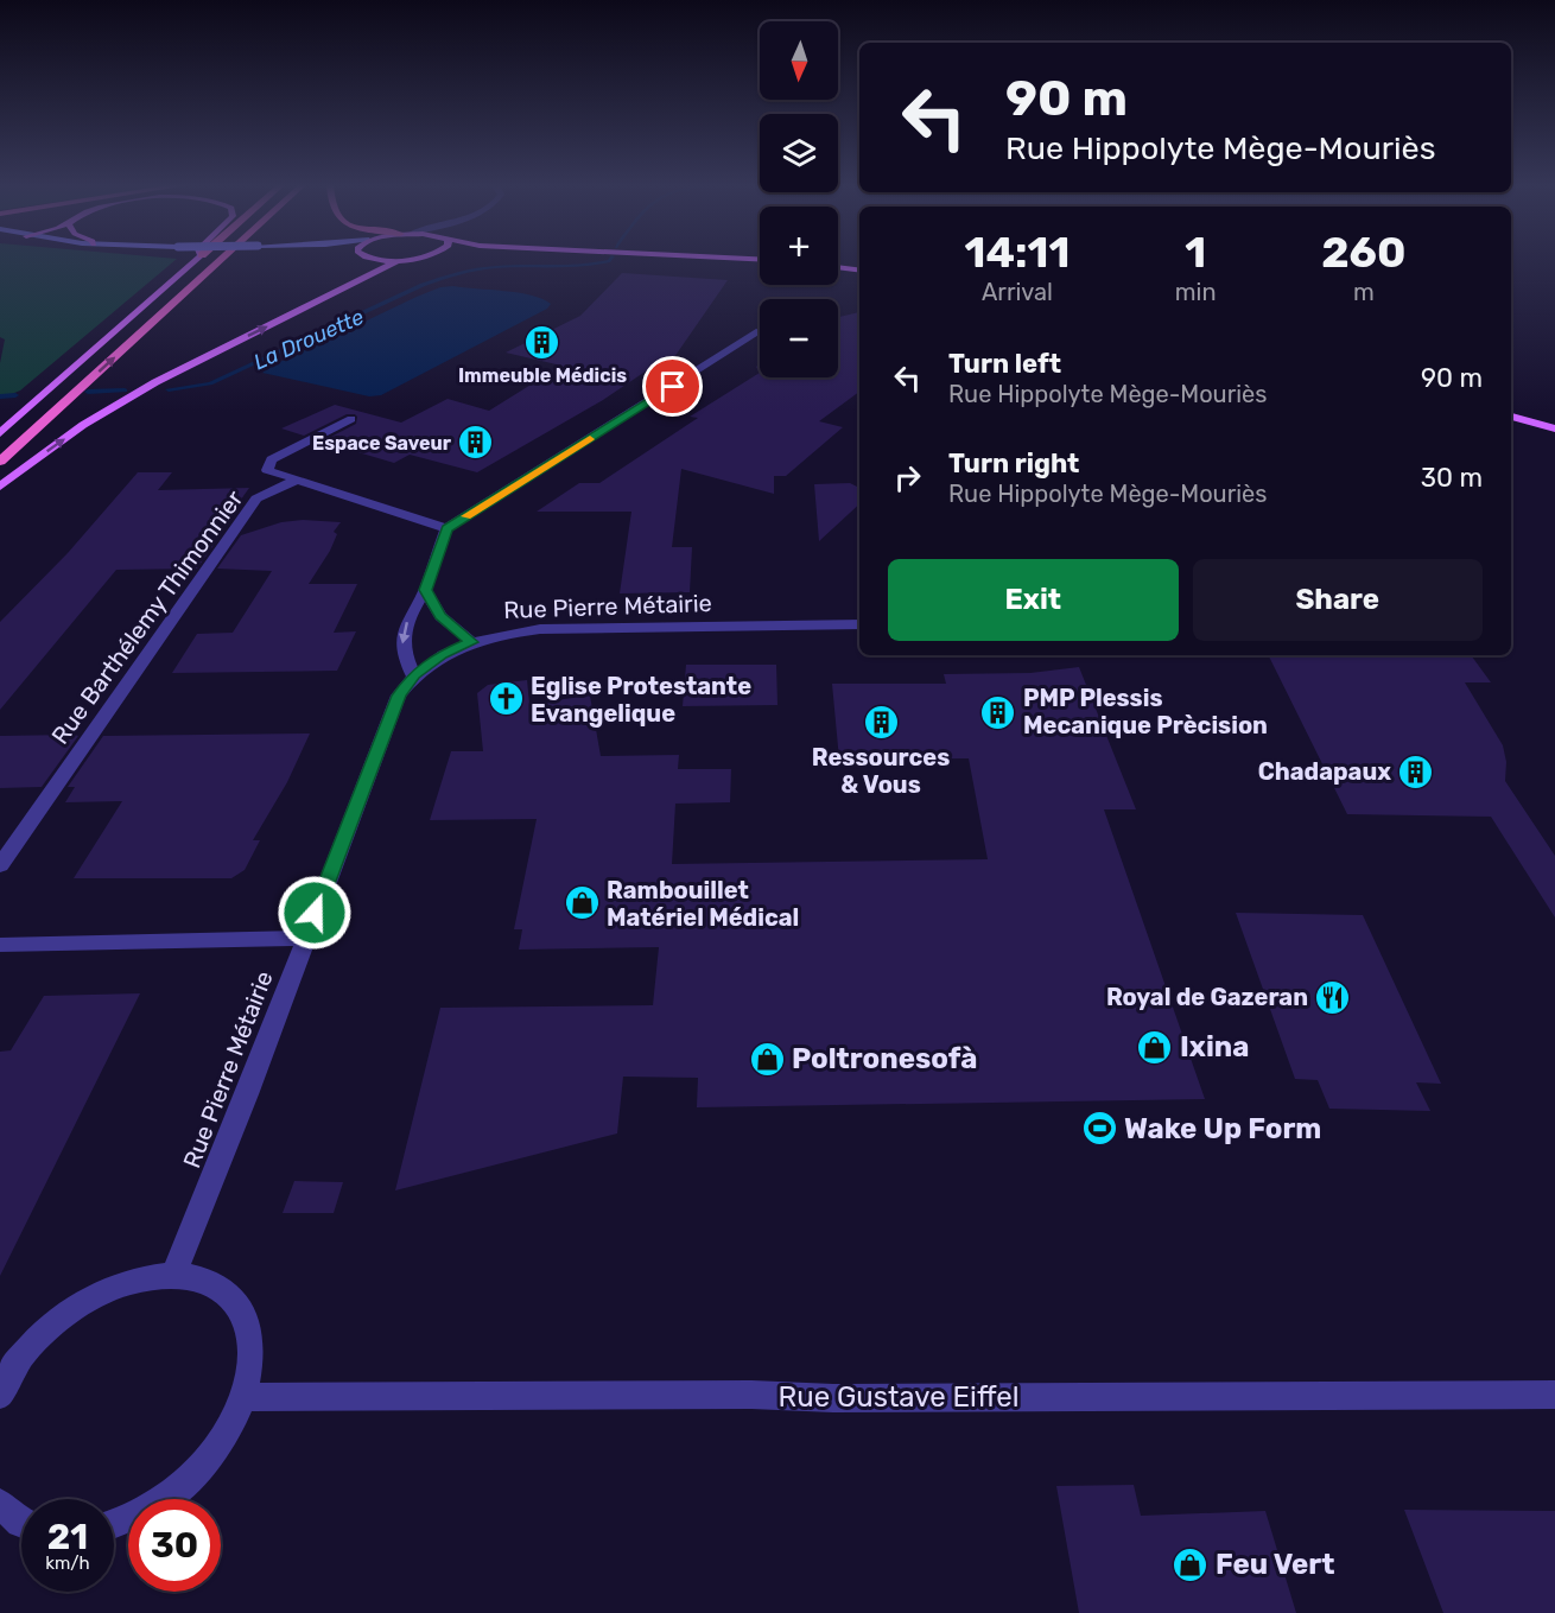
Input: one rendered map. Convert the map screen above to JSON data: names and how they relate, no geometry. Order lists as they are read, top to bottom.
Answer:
{
  "streets": {
    "street": ["Rue Pierre Métairie", "Rue Barthélemy Thimonnier", "Rue Gustave Eiffel"]
  },
  "water": ["La Drouette"],
  "places": {
    "building": [
      "Immeuble Médicis",
      "Espace Saveur",
      "PMP Plessis Mecanique Prècision",
      "Ressources & Vous",
      "Chadapaux"
    ],
    "church": ["Eglise Protestante Evangelique"],
    "shop": [
      "Rambouillet Matériel Médical",
      "Ixina",
      "Poltronesofà",
      "Feu Vert"
    ],
    "restaurant": ["Royal de Gazeran"],
    "sports": ["Wake Up Form"]
  },
  "north": "bottom",
  "page": {
    "map_buttons": ["+", "−"],
    "turn": ["90 m", "Rue Hippolyte Mège-Mouriès"],
    "eta": [
      "14:11",
      "Arrival",
      "1",
      "min",
      "260",
      "m"
    ],
    "list": [
      {
        "name": "Turn left",
        "note": "Rue Hippolyte Mège-Mouriès",
        "value": "90 m"
      },
      {
        "name": "Turn right",
        "note": "Rue Hippolyte Mège-Mouriès",
        "value": "30 m"
      }
    ],
    "buttons": ["Exit", "Share"],
    "speed": "21 km/h",
    "limit": "30"
  }
}
